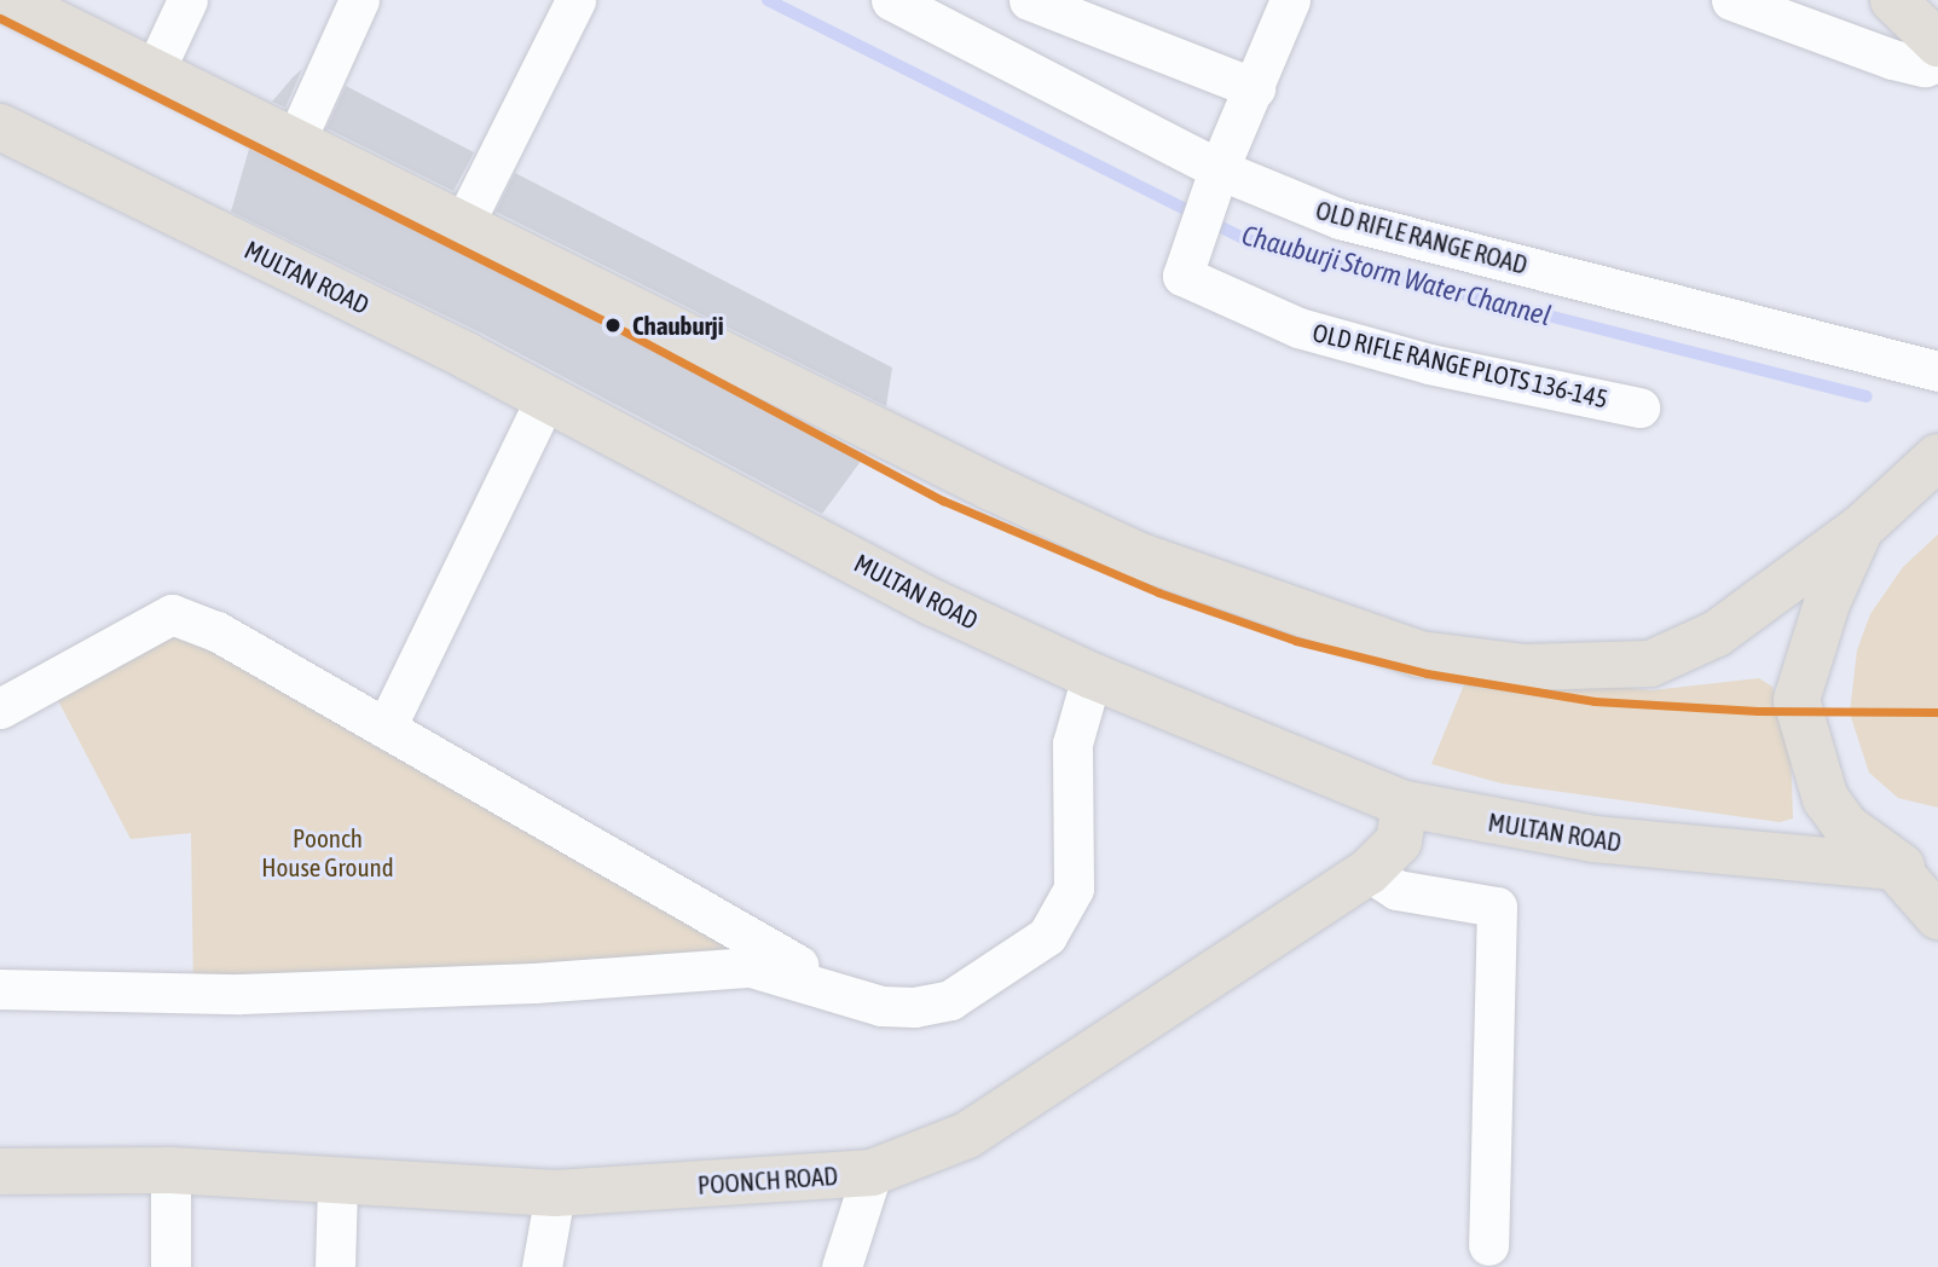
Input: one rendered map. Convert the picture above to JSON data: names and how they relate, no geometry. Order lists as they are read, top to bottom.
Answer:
{
  "streets": {
    "main road": ["MULTAN ROAD", "POONCH ROAD"],
    "street": ["OLD RIFLE RANGE ROAD", "OLD RIFLE RANGE PLOTS 136-145"]
  },
  "crossings": [
    ["OLD RIFLE RANGE ROAD", "OLD RIFLE RANGE PLOTS 136-145"],
    ["MULTAN ROAD", "POONCH ROAD"]
  ],
  "water": ["Chauburji Storm Water Channel"],
  "parks": ["Poonch House Ground"],
  "places": ["Chauburji"]
}
